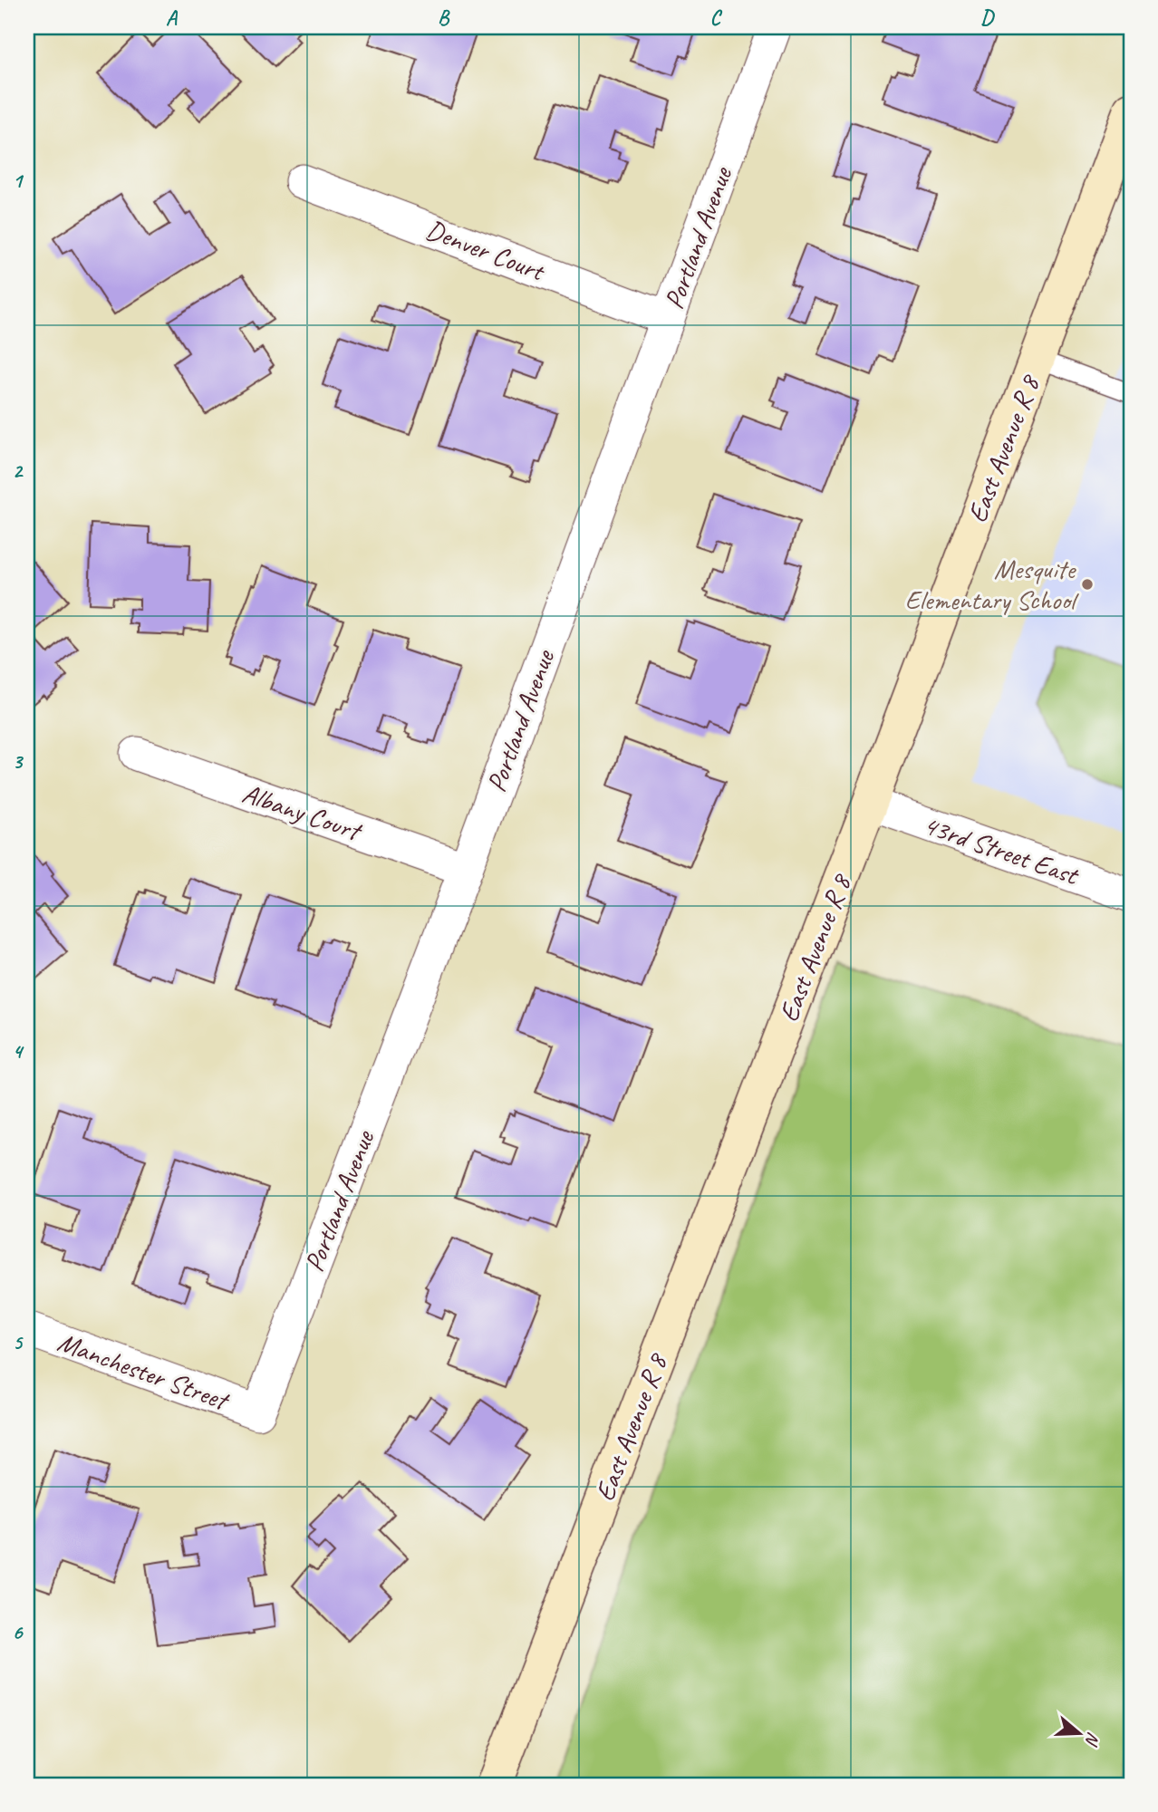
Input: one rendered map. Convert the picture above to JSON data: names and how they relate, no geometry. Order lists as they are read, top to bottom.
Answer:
{
  "streets": {
    "street": [
      "Portland Avenue",
      "Denver Court",
      "East Avenue R 8",
      "Albany Court",
      "43rd Street East",
      "Manchester Street"
    ]
  },
  "crossings": [
    ["Portland Avenue", "Denver Court"],
    ["Portland Avenue", "Albany Court"],
    ["Portland Avenue", "Manchester Street"],
    ["East Avenue R 8", "43rd Street East"]
  ],
  "places": ["Mesquite Elementary School"],
  "north": "right",
  "grid": {
    "columns": [
      "A",
      "B",
      "C",
      "D"
    ],
    "rows": [
      "1",
      "2",
      "3",
      "4",
      "5",
      "6"
    ]
  }
}
